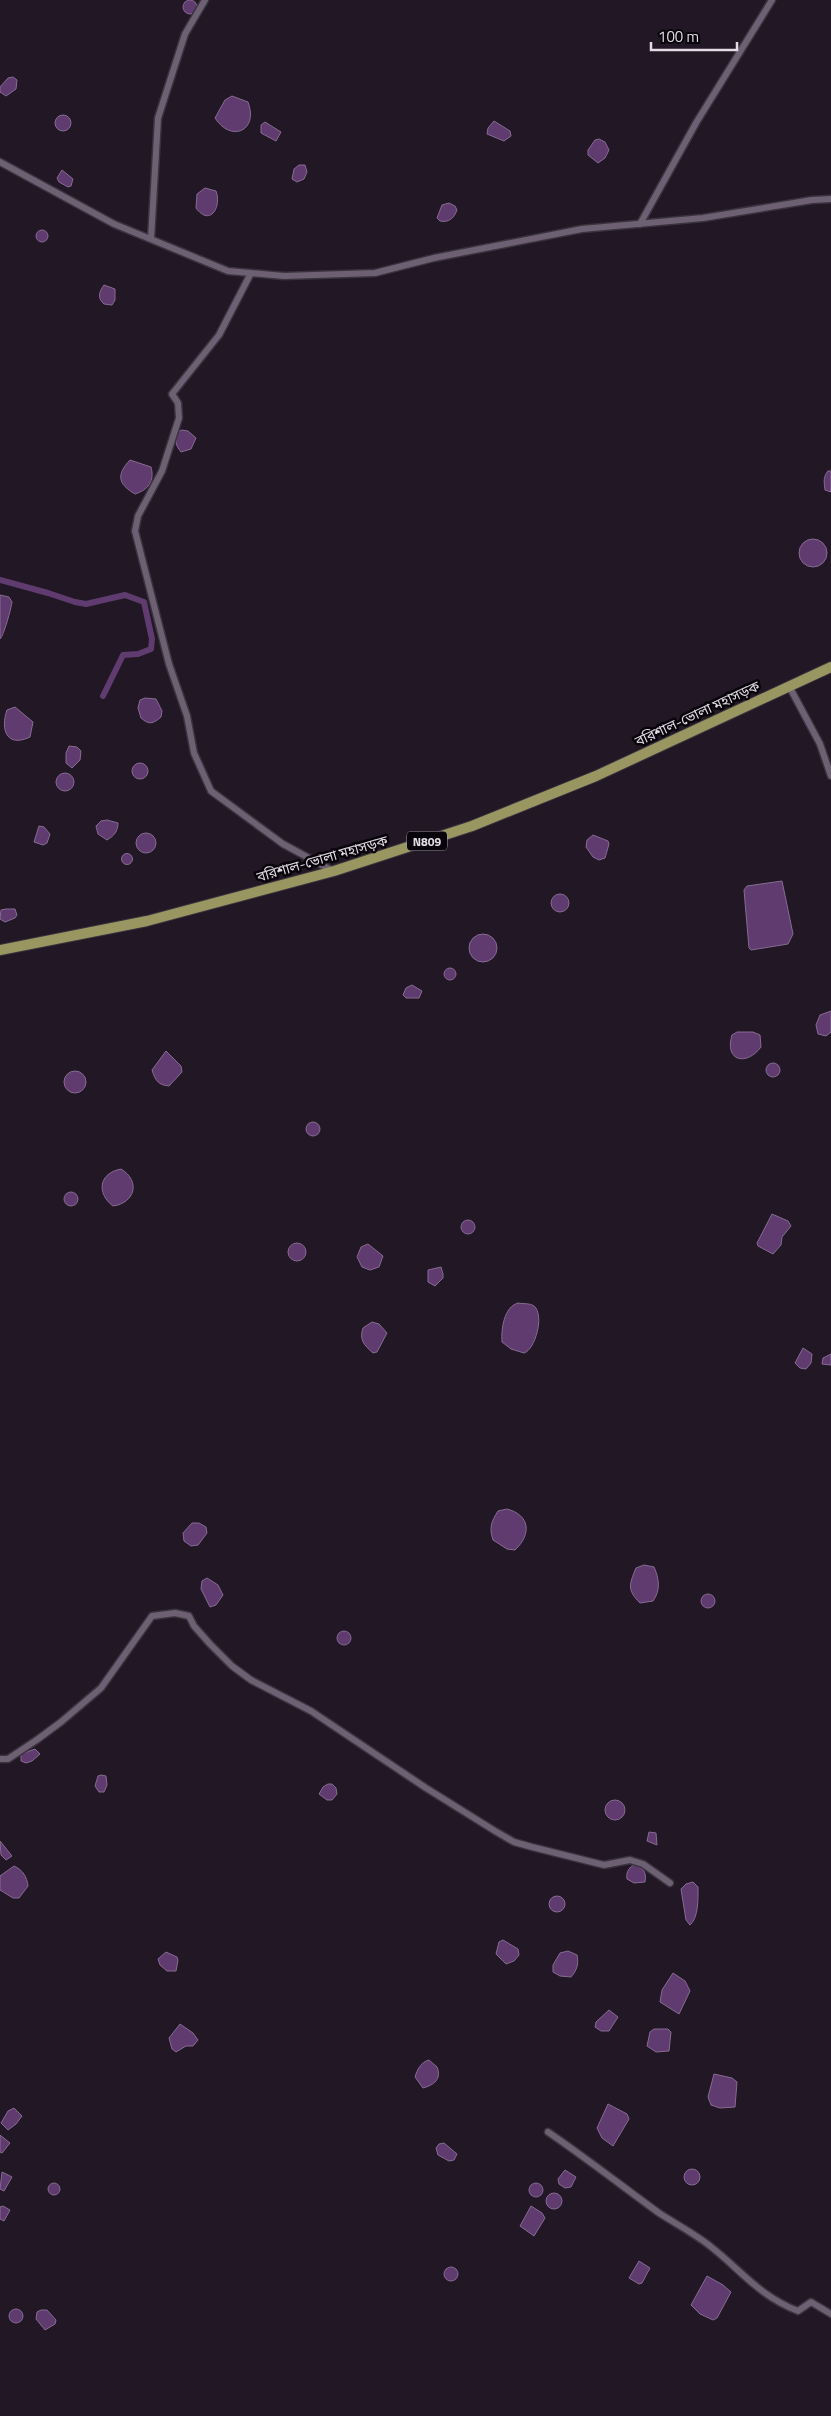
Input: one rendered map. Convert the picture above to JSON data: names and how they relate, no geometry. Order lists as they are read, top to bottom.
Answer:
{
  "streets": {
    "highway": ["বরিশাল-ভোলা মহাসড়ক", "N809"]
  },
  "scale_bar": "100 m"
}
